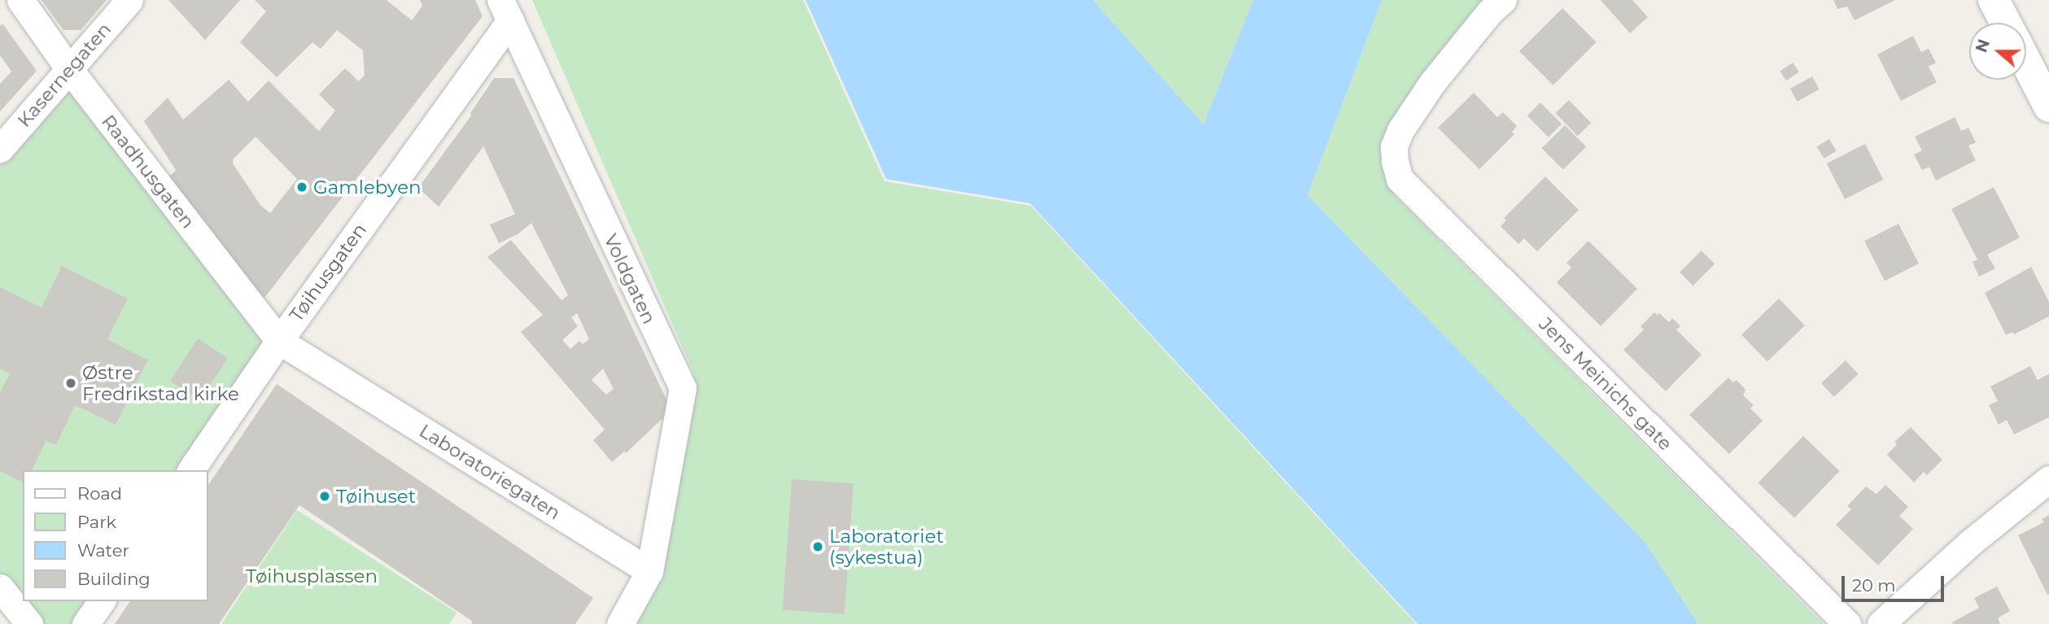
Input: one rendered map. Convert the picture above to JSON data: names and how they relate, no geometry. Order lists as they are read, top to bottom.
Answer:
{
  "streets": {
    "street": [
      "Kasernegaten",
      "Raadhusgaten",
      "Tøihusgaten",
      "Voldgaten",
      "Jens Meinichs gate",
      "Laboratoriegaten"
    ]
  },
  "crossings": [
    ["Kasernegaten", "Raadhusgaten"],
    ["Raadhusgaten", "Tøihusgaten"],
    ["Raadhusgaten", "Laboratoriegaten"],
    ["Tøihusgaten", "Voldgaten"],
    ["Tøihusgaten", "Laboratoriegaten"],
    ["Voldgaten", "Laboratoriegaten"]
  ],
  "parks": ["Tøihusplassen"],
  "places": [
    "Gamlebyen",
    "Østre Fredrikstad kirke",
    "Tøihuset",
    "Laboratoriet (sykestua)"
  ],
  "legend": [
    "Road",
    "Park",
    "Water",
    "Building"
  ],
  "scale_bar": "20 m",
  "north": "left"
}
